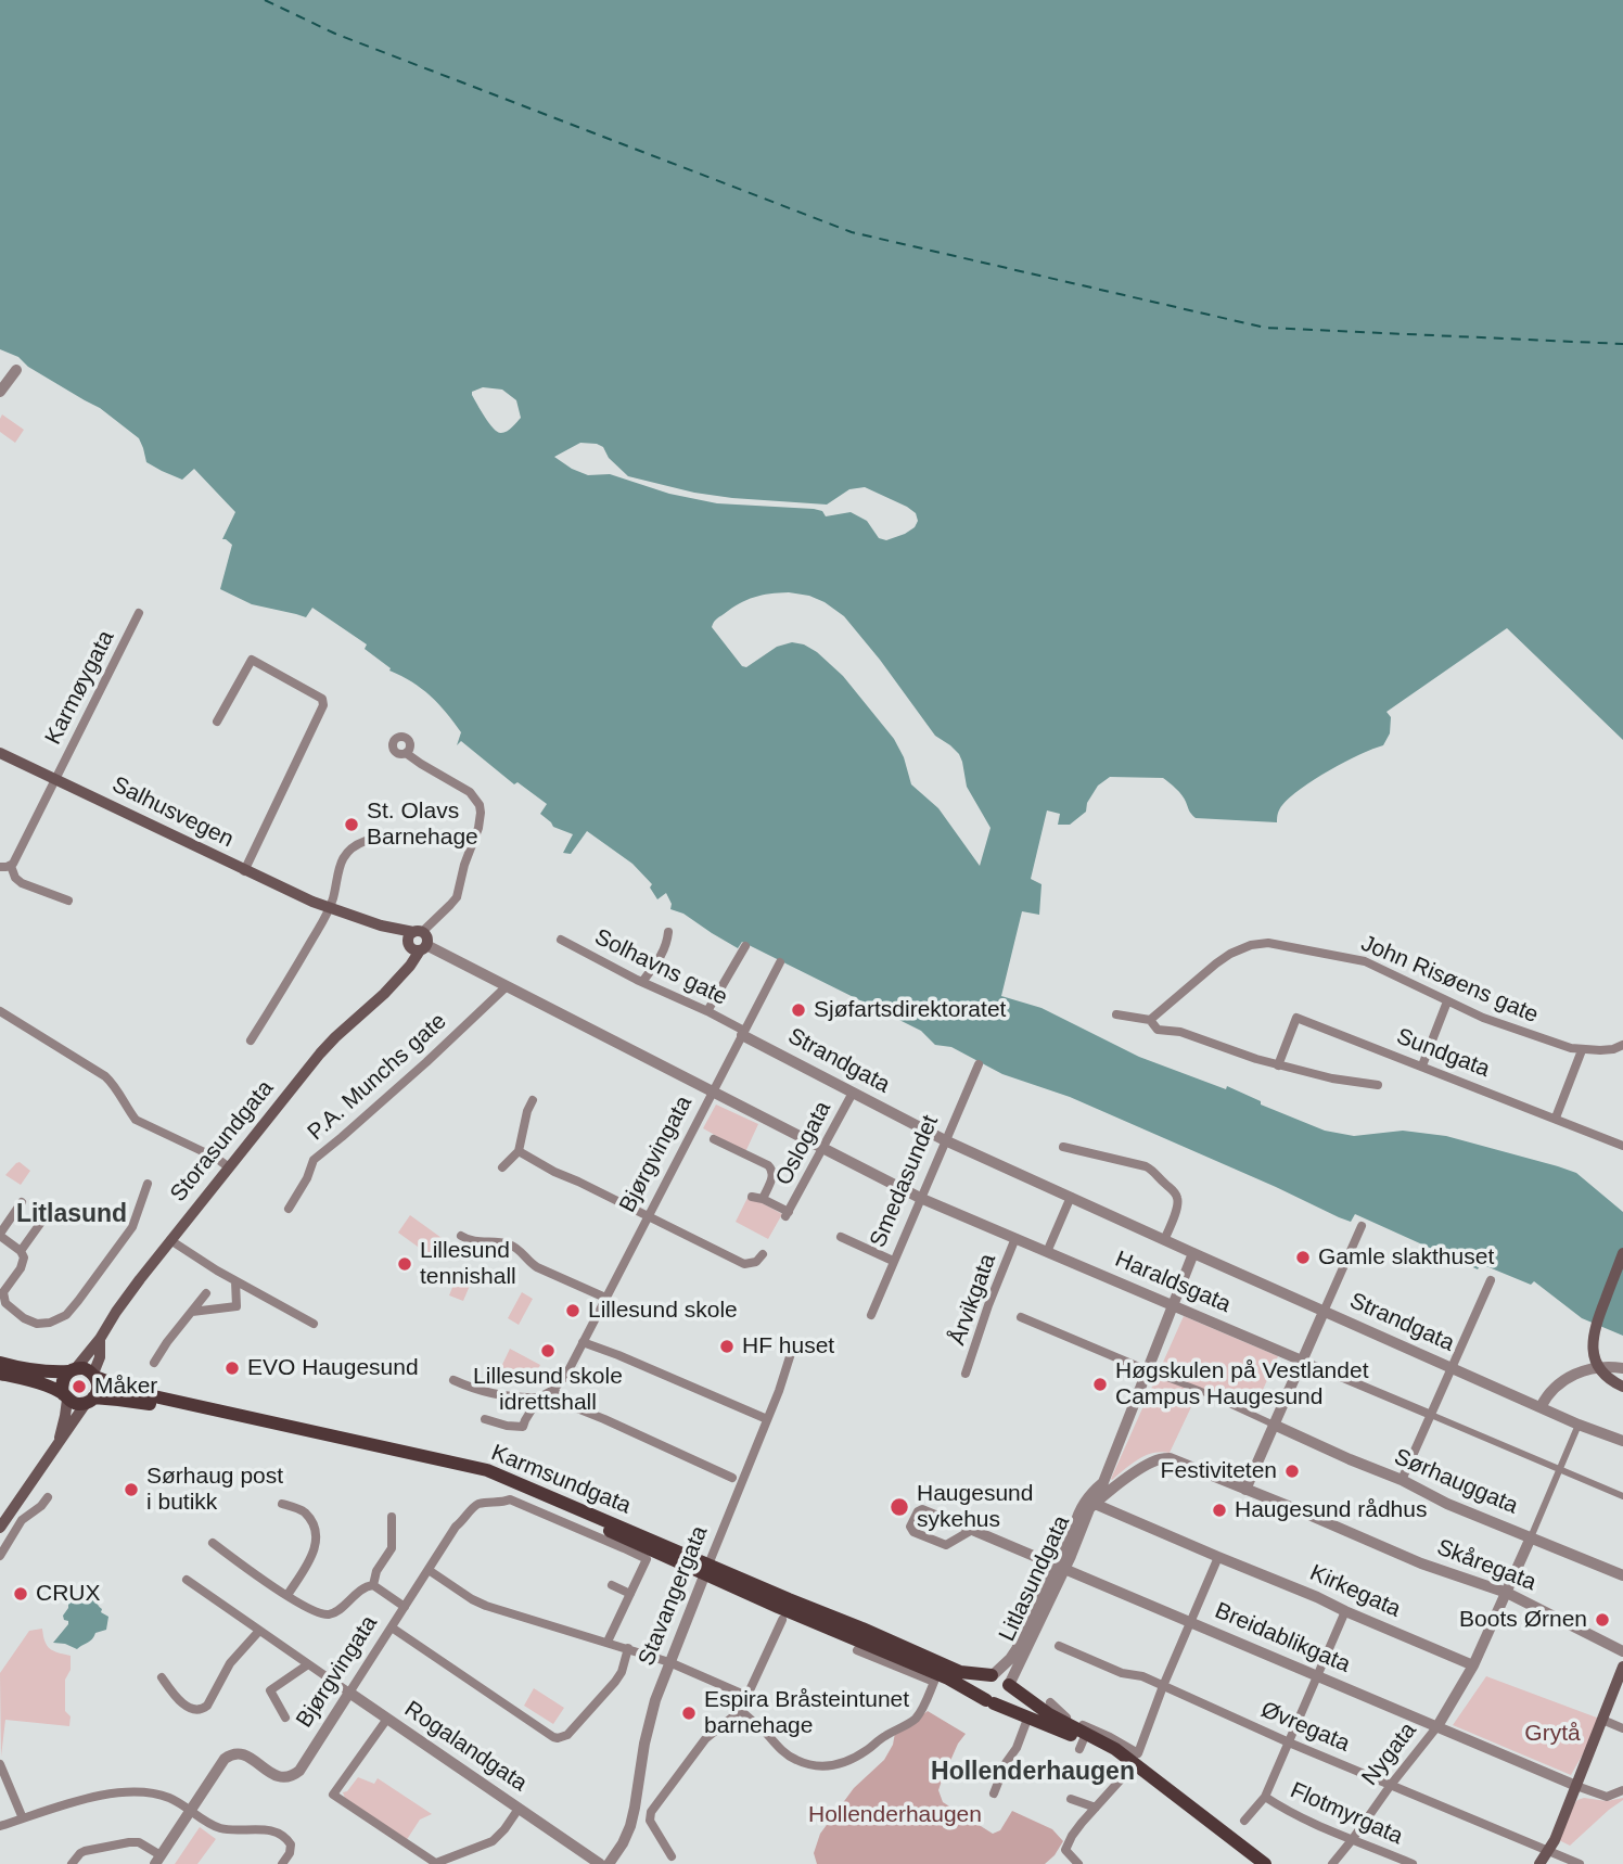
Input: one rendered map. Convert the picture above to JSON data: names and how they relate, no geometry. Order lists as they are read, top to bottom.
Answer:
{
  "streets": {
    "main road": ["Salhusvegen", "Storasundgata", "Karmsundgata"],
    "street": [
      "Karmøygata",
      "Solhavns gate",
      "John Risøens gate",
      "Sundgata",
      "Strandgata",
      "P.A. Munchs gate",
      "Oslogata",
      "Bjørgvingata",
      "Smedasundet",
      "Haraldsgata",
      "Årvikgata",
      "Sørhauggata",
      "Skåregata",
      "Litlasundgata",
      "Kirkegata",
      "Stavangergata",
      "Breidablikgata",
      "Øvregata",
      "Rogalandgata",
      "Nygata",
      "Flotmyrgata"
    ]
  },
  "crossings": [
    ["Karmøygata", "Salhusvegen"],
    ["Salhusvegen", "P.A. Munchs gate"],
    ["Salhusvegen", "Storasundgata"],
    ["Salhusvegen", "Bjørgvingata"],
    ["Salhusvegen", "Haraldsgata"],
    ["Solhavns gate", "Strandgata"],
    ["Solhavns gate", "Bjørgvingata"],
    ["Strandgata", "Oslogata"],
    ["Strandgata", "Bjørgvingata"],
    ["Strandgata", "Smedasundet"],
    ["Strandgata", "Litlasundgata"],
    ["Storasundgata", "Karmsundgata"],
    ["Oslogata", "Haraldsgata"],
    ["Bjørgvingata", "Haraldsgata"],
    ["Bjørgvingata", "Rogalandgata"],
    ["Smedasundet", "Haraldsgata"],
    ["Haraldsgata", "Årvikgata"],
    ["Haraldsgata", "Litlasundgata"],
    ["Karmsundgata", "Litlasundgata"],
    ["Karmsundgata", "Stavangergata"],
    ["Sørhauggata", "Nygata"],
    ["Skåregata", "Litlasundgata"],
    ["Skåregata", "Kirkegata"],
    ["Skåregata", "Nygata"],
    ["Litlasundgata", "Kirkegata"],
    ["Litlasundgata", "Breidablikgata"],
    ["Kirkegata", "Nygata"],
    ["Breidablikgata", "Nygata"],
    ["Øvregata", "Nygata"],
    ["Nygata", "Flotmyrgata"]
  ],
  "districts": ["Litlasund", "Hollenderhaugen"],
  "parks": ["Grytå", "Hollenderhaugen"],
  "places": [
    "St. Olavs Barnehage",
    "Sjøfartsdirektoratet",
    "Gamle slakthuset",
    "Lillesund tennishall",
    "Lillesund skole",
    "HF huset",
    "Lillesund skole idrettshall",
    "EVO Haugesund",
    "Høgskulen på Vestlandet Campus Haugesund",
    "Måker",
    "Festiviteten",
    "Sørhaug post i butikk",
    "Haugesund sykehus",
    "Haugesund rådhus",
    "CRUX",
    "Boots Ørnen",
    "Espira Bråsteintunet barnehage"
  ]
}
